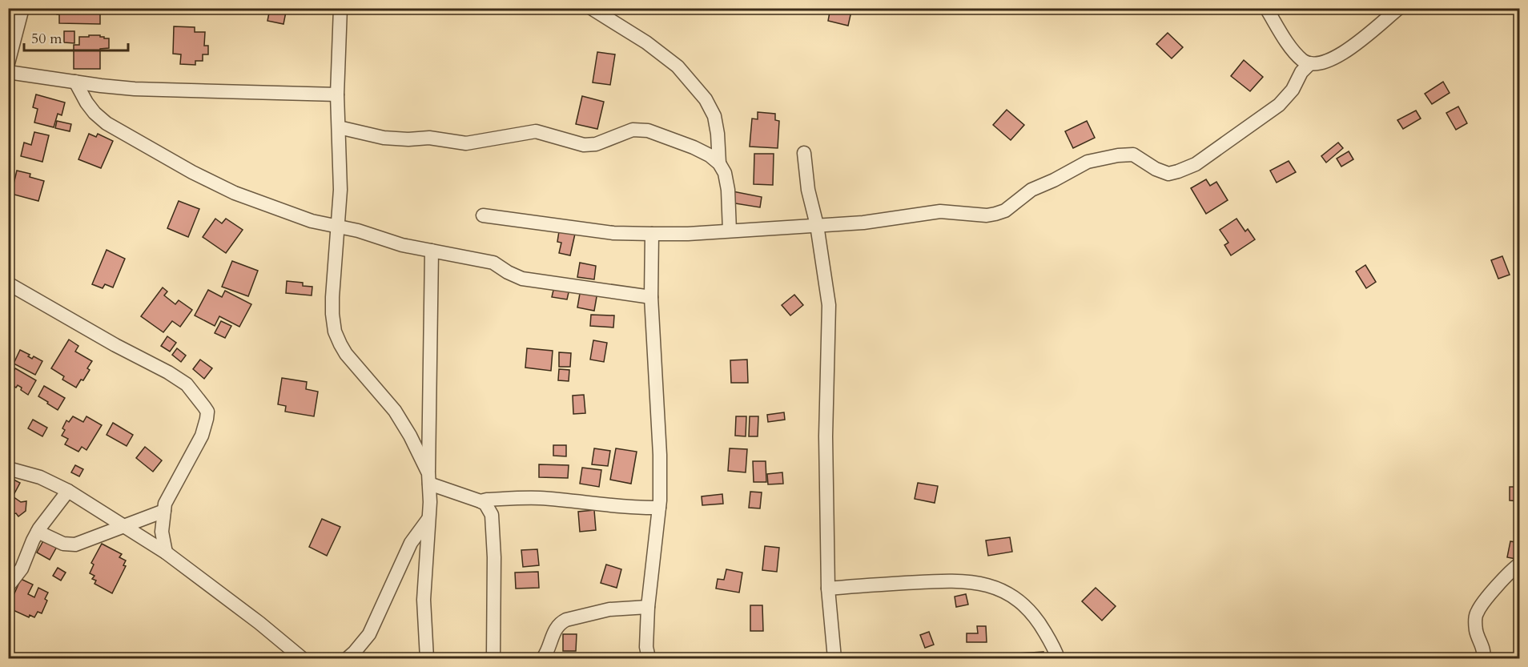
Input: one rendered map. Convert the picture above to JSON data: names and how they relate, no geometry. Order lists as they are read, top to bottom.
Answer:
{
  "scale_bar": "50 m"
}
